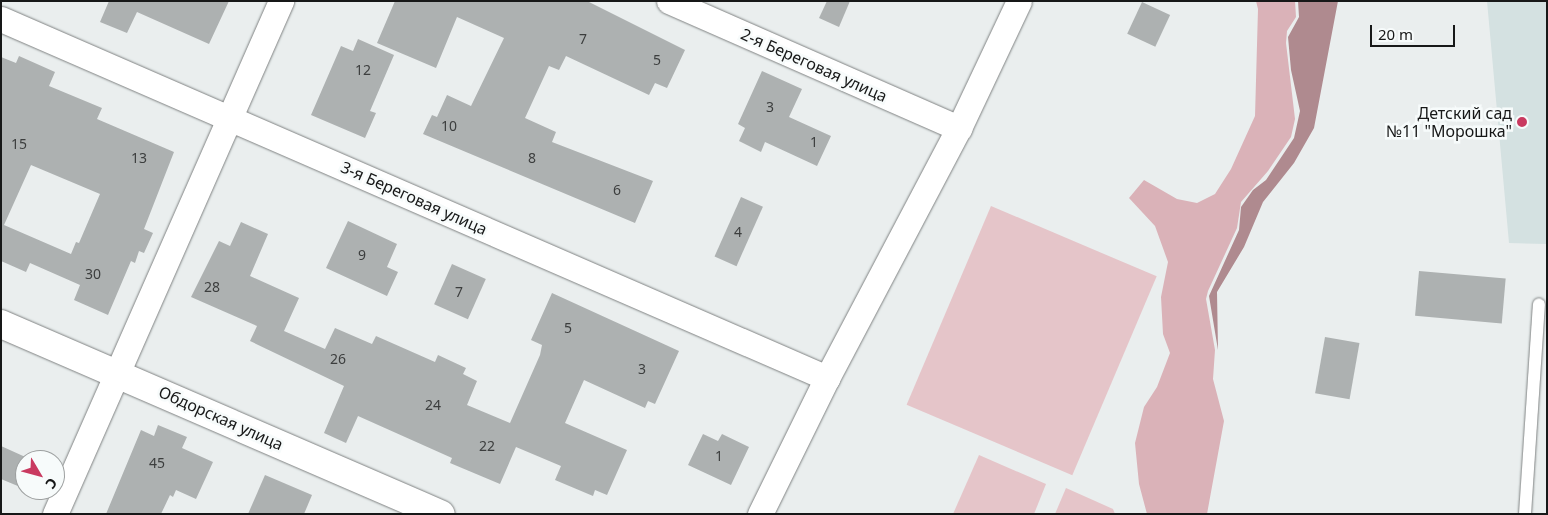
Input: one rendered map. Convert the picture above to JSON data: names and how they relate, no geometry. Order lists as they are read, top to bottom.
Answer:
{
  "streets": {
    "street": ["2-я Береговая улица", "3-я Береговая улица", "Обдорская улица"]
  },
  "places": ["Детский сад №11 \"Морошка\""],
  "house_numbers": [
    "7",
    "5",
    "12",
    "3",
    "10",
    "1",
    "15",
    "13",
    "8",
    "6",
    "4",
    "9",
    "30",
    "28",
    "7",
    "5",
    "26",
    "3",
    "24",
    "22",
    "1",
    "45"
  ],
  "scale_bar": "20 m",
  "north": "bottom right"
}
